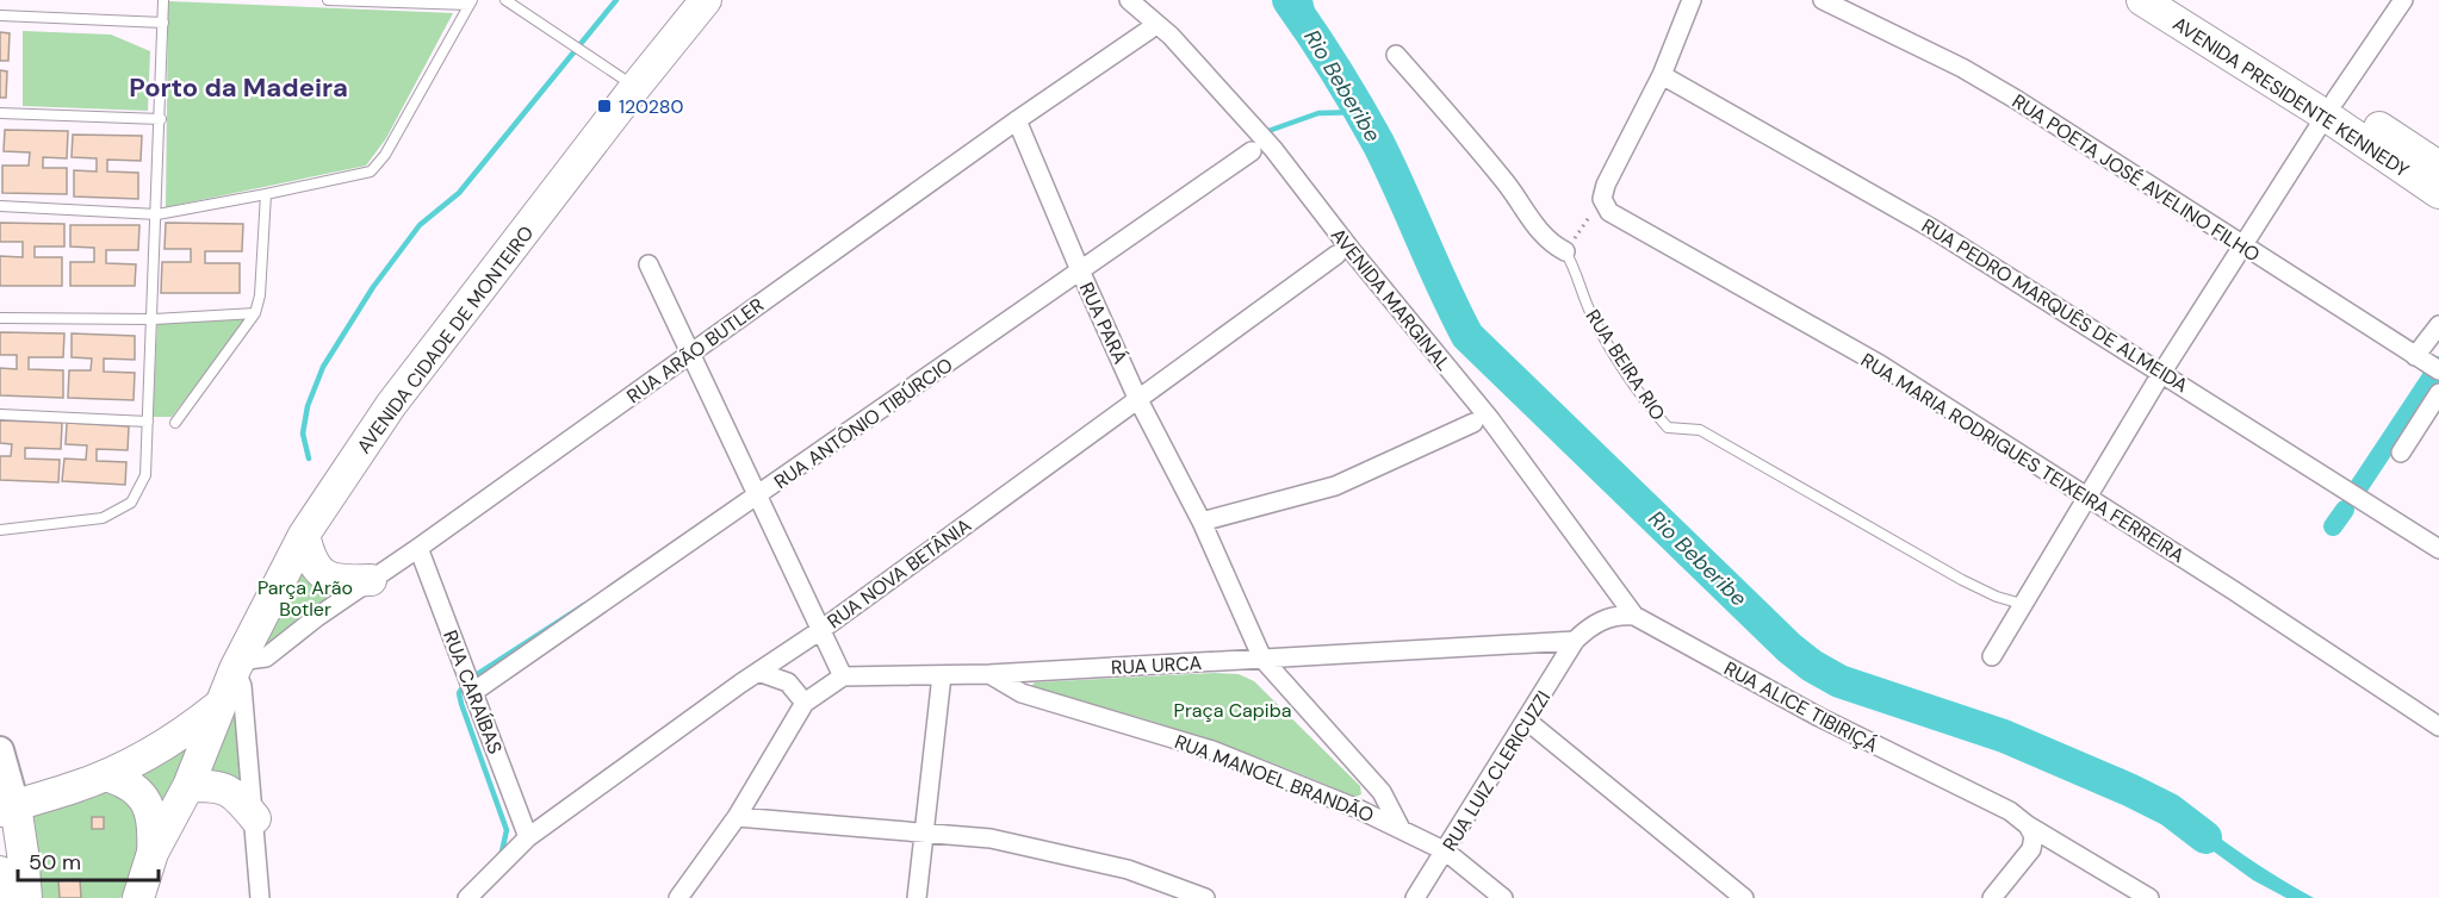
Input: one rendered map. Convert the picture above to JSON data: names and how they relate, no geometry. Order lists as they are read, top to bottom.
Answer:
{
  "streets": {
    "main road": ["AVENIDA PRESIDENTE KENNEDY", "AVENIDA CIDADE DE MONTEIRO"],
    "street": [
      "RUA POETA JOSÉ AVELINO FILHO",
      "AVENIDA MARGINAL",
      "RUA PEDRO MARQUÊS DE ALMEIDA",
      "RUA PARÁ",
      "RUA ARÃO BUTLER",
      "RUA BEIRA RIO",
      "RUA ANTÔNIO TIBÚRCIO",
      "RUA MARIA RODRIGUES TEIXEIRA FERREIRA",
      "RUA NOVA BETÂNIA",
      "RUA URCA",
      "RUA CARAÍBAS",
      "RUA ALICE TIBIRIÇÁ",
      "RUA LUIZ CLERICUZZI",
      "RUA MANOEL BRANDÃO"
    ]
  },
  "crossings": [
    ["AVENIDA MARGINAL", "RUA ALICE TIBIRIÇÁ"],
    ["RUA PARÁ", "RUA ARÃO BUTLER"],
    ["RUA PARÁ", "RUA ANTÔNIO TIBÚRCIO"],
    ["RUA PARÁ", "RUA NOVA BETÂNIA"],
    ["RUA PARÁ", "RUA URCA"],
    ["RUA PARÁ", "RUA MANOEL BRANDÃO"],
    ["AVENIDA CIDADE DE MONTEIRO", "RUA ARÃO BUTLER"],
    ["RUA ARÃO BUTLER", "RUA CARAÍBAS"],
    ["RUA ANTÔNIO TIBÚRCIO", "RUA CARAÍBAS"],
    ["RUA NOVA BETÂNIA", "RUA CARAÍBAS"],
    ["RUA URCA", "RUA LUIZ CLERICUZZI"],
    ["RUA URCA", "RUA MANOEL BRANDÃO"],
    ["RUA LUIZ CLERICUZZI", "RUA MANOEL BRANDÃO"]
  ],
  "districts": ["Porto da Madeira"],
  "water": ["Rio Beberibe"],
  "parks": ["Parça Arão Botler", "Praça Capiba"],
  "places": {
    "transit": ["120280"]
  },
  "scale_bar": "50 m"
}
